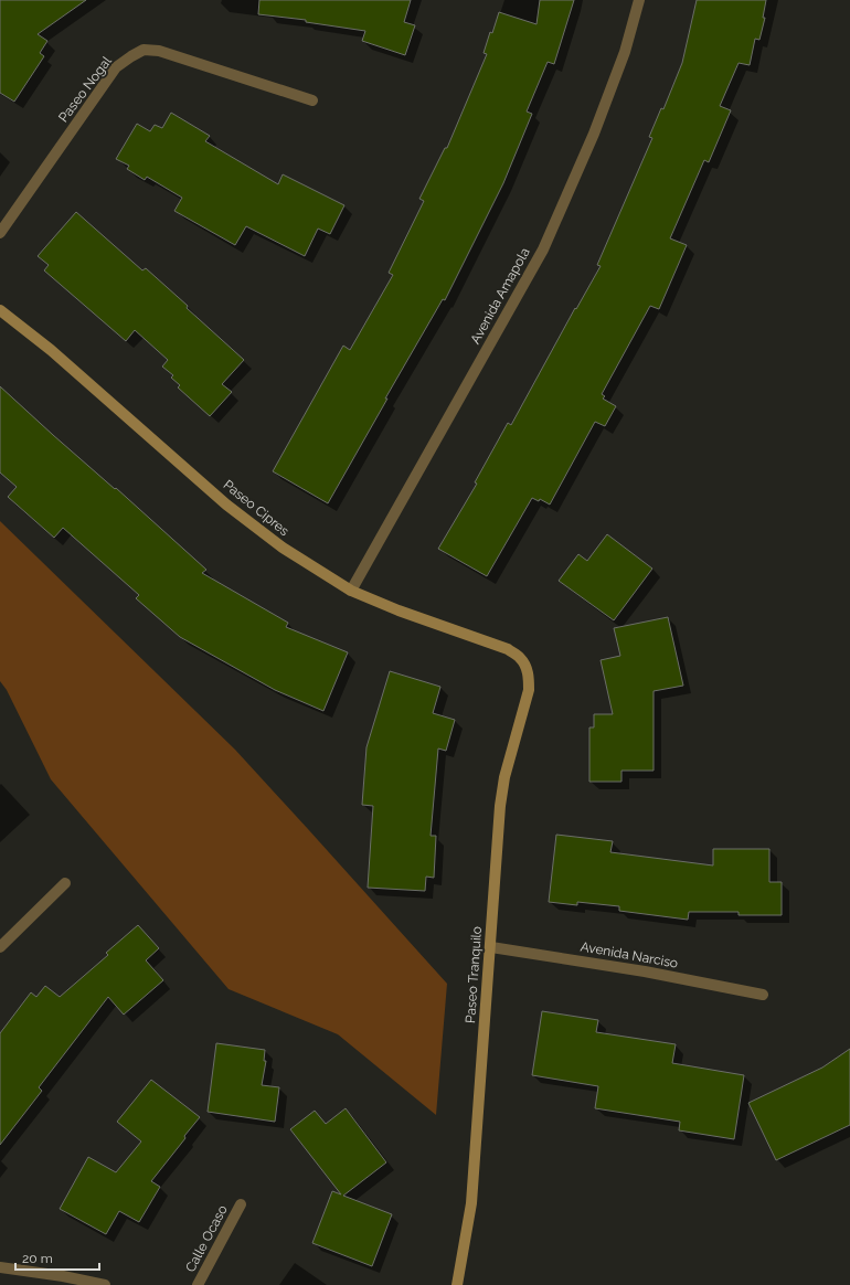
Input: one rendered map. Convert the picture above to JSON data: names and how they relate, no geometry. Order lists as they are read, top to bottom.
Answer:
{
  "streets": {
    "street": [
      "Paseo Nogal",
      "Avenida Amapola",
      "Paseo Cipres",
      "Avenida Narciso",
      "Paseo Tranquilo",
      "Calle Ocaso"
    ]
  },
  "crossings": [
    ["Avenida Amapola", "Paseo Cipres"],
    ["Paseo Cipres", "Paseo Tranquilo"],
    ["Avenida Narciso", "Paseo Tranquilo"]
  ],
  "scale_bar": "20 m"
}
